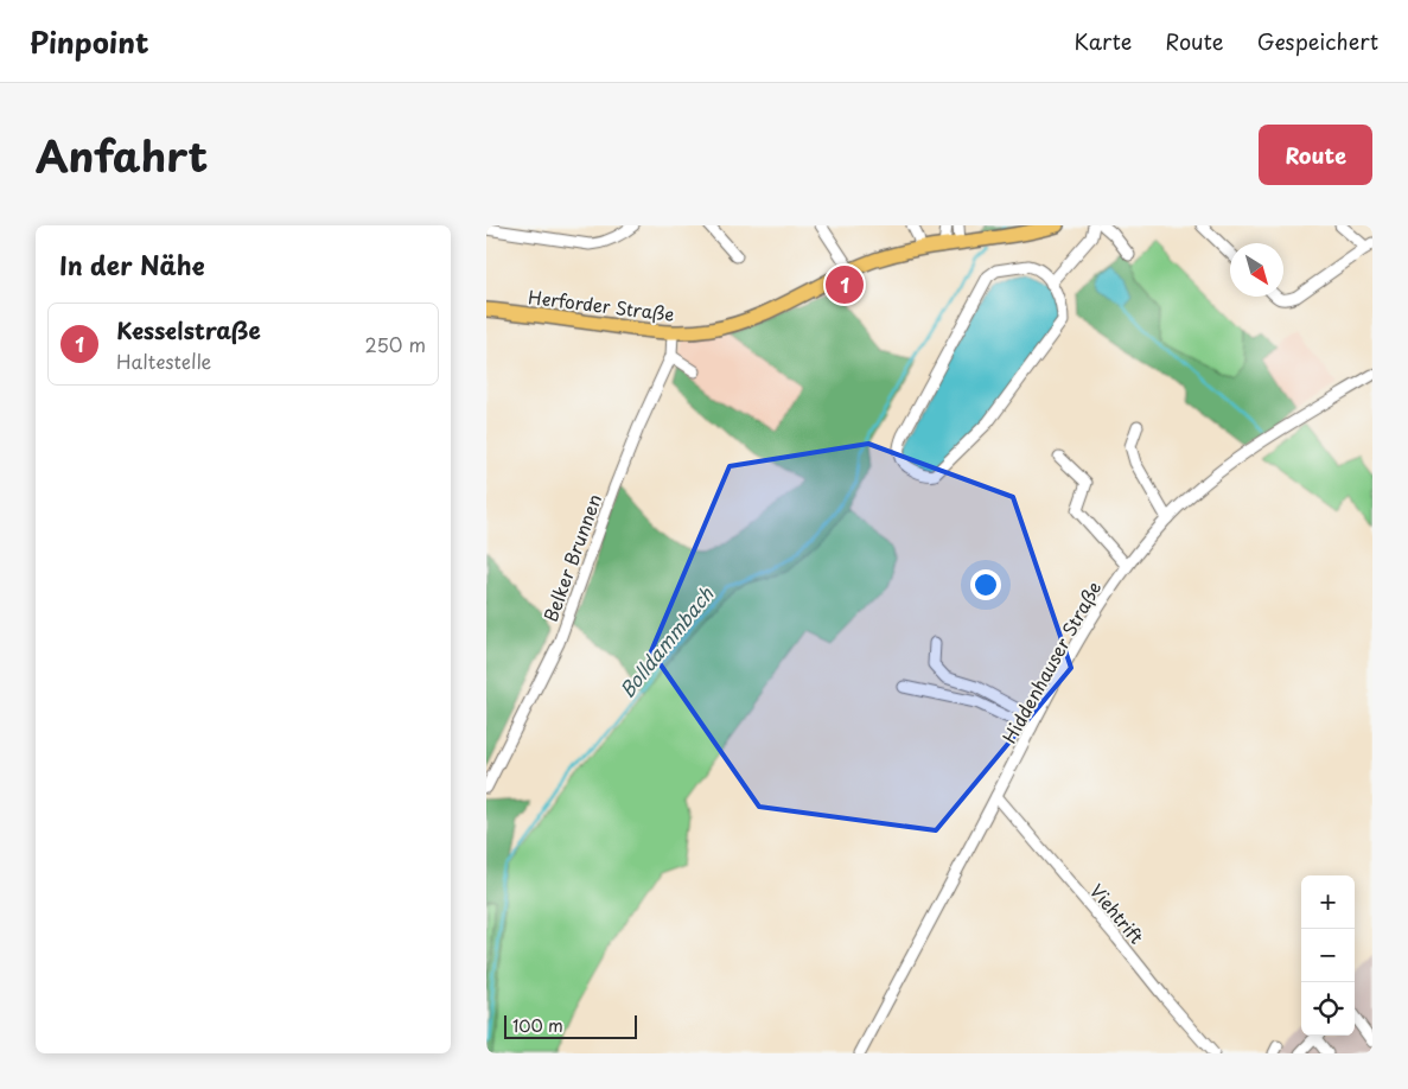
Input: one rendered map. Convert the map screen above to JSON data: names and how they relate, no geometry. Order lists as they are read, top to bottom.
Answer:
{
  "streets": {
    "main road": ["Herforder Straße"],
    "street": ["Belker Brunnen", "Hiddenhauser Straße", "Viehtrift"]
  },
  "crossings": [
    ["Herforder Straße", "Belker Brunnen"],
    ["Hiddenhauser Straße", "Viehtrift"]
  ],
  "water": ["Bolldammbach"],
  "scale_bar": "100 m",
  "north": "bottom right",
  "page": {
    "header": "Pinpoint",
    "nav": ["Karte", "Route", "Gespeichert"],
    "title": "Anfahrt",
    "buttons": "Route",
    "heading": "In der Nähe",
    "pins": "1",
    "list": [
      {
        "mark": "1",
        "name": "Kesselstraße",
        "note": "Haltestelle",
        "value": "250 m"
      }
    ],
    "map_buttons": ["+", "−"],
    "scale": "100 m"
  }
}
